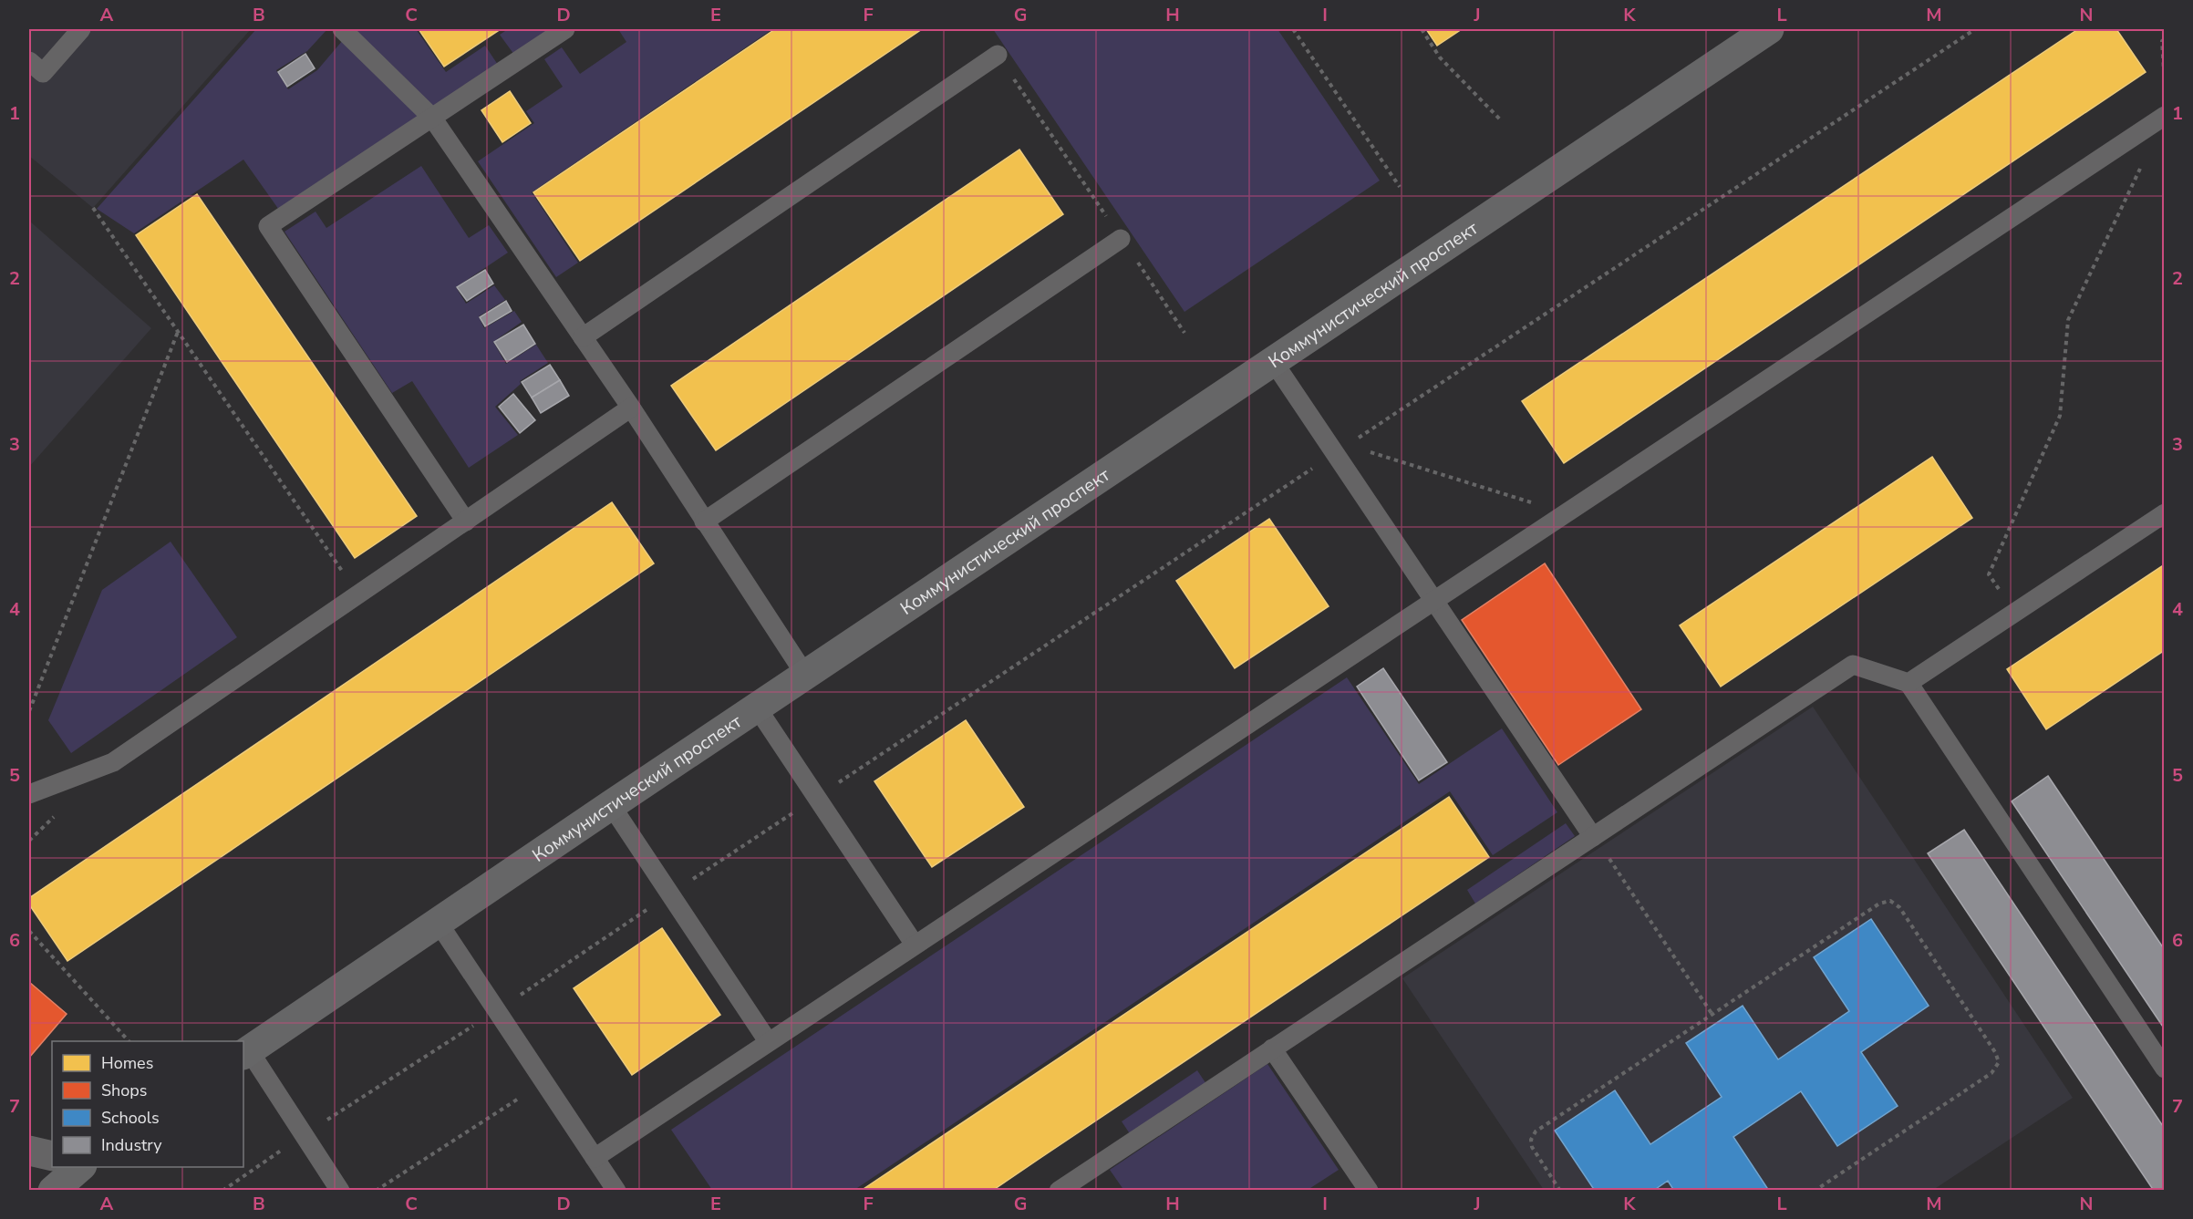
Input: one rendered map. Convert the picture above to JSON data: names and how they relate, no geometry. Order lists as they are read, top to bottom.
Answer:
{
  "streets": {
    "main road": ["Коммунистический проспект"]
  },
  "legend": [
    "Homes",
    "Shops",
    "Schools",
    "Industry"
  ],
  "grid": {
    "columns": [
      "A",
      "B",
      "C",
      "D",
      "E",
      "F",
      "G",
      "H",
      "I",
      "J",
      "K",
      "L",
      "M",
      "N"
    ],
    "rows": [
      "1",
      "2",
      "3",
      "4",
      "5",
      "6",
      "7"
    ]
  }
}
